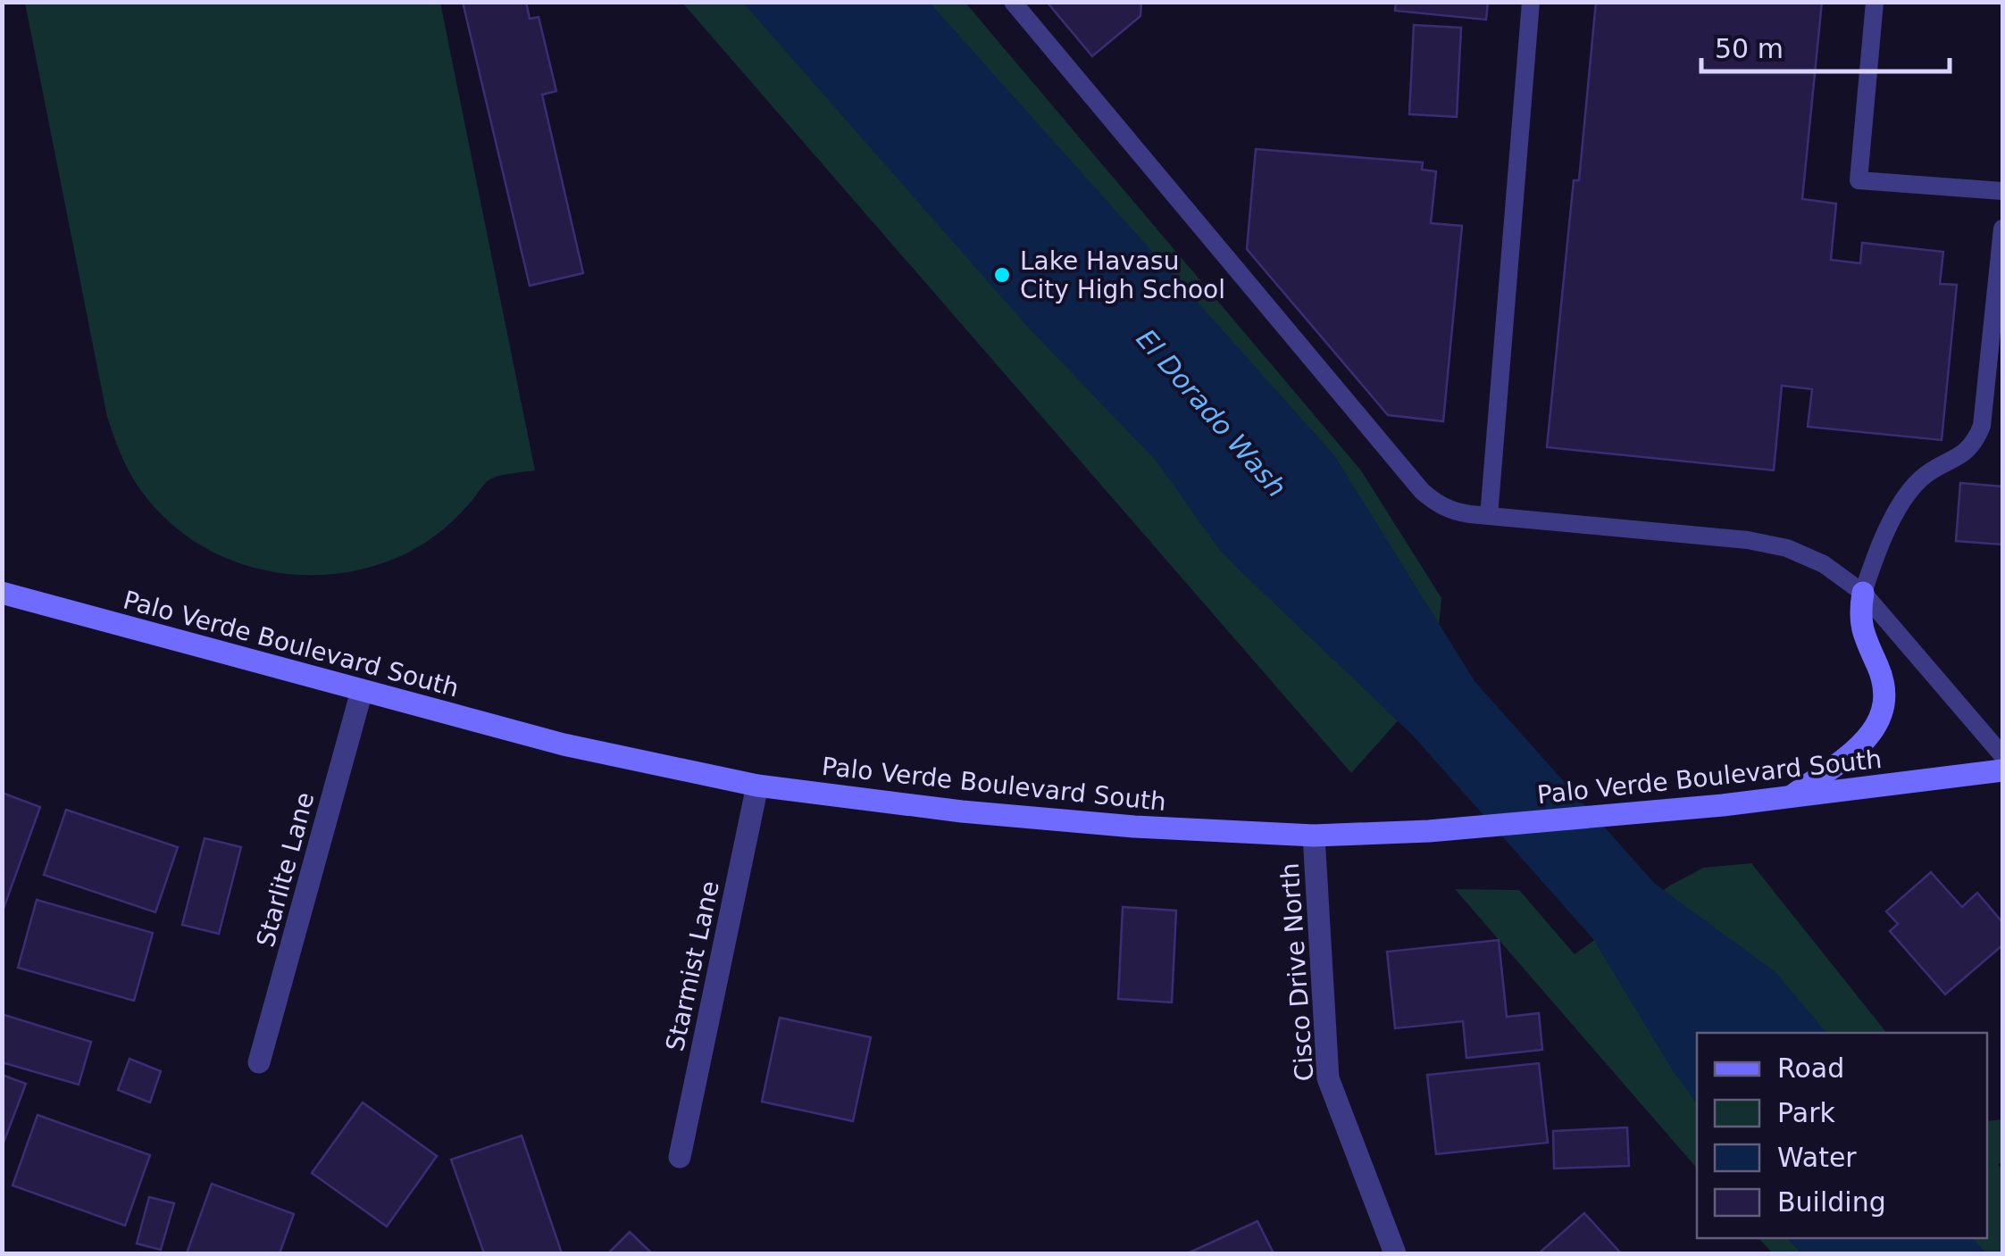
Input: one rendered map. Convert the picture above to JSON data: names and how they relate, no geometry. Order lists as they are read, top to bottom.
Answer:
{
  "streets": {
    "main road": ["Palo Verde Boulevard South"],
    "street": ["Starlite Lane", "Starmist Lane", "Cisco Drive North"]
  },
  "crossings": [
    ["Palo Verde Boulevard South", "Starlite Lane"],
    ["Palo Verde Boulevard South", "Starmist Lane"],
    ["Palo Verde Boulevard South", "Cisco Drive North"]
  ],
  "water": ["El Dorado Wash"],
  "places": ["Lake Havasu City High School"],
  "legend": [
    "Road",
    "Park",
    "Water",
    "Building"
  ],
  "scale_bar": "50 m"
}
